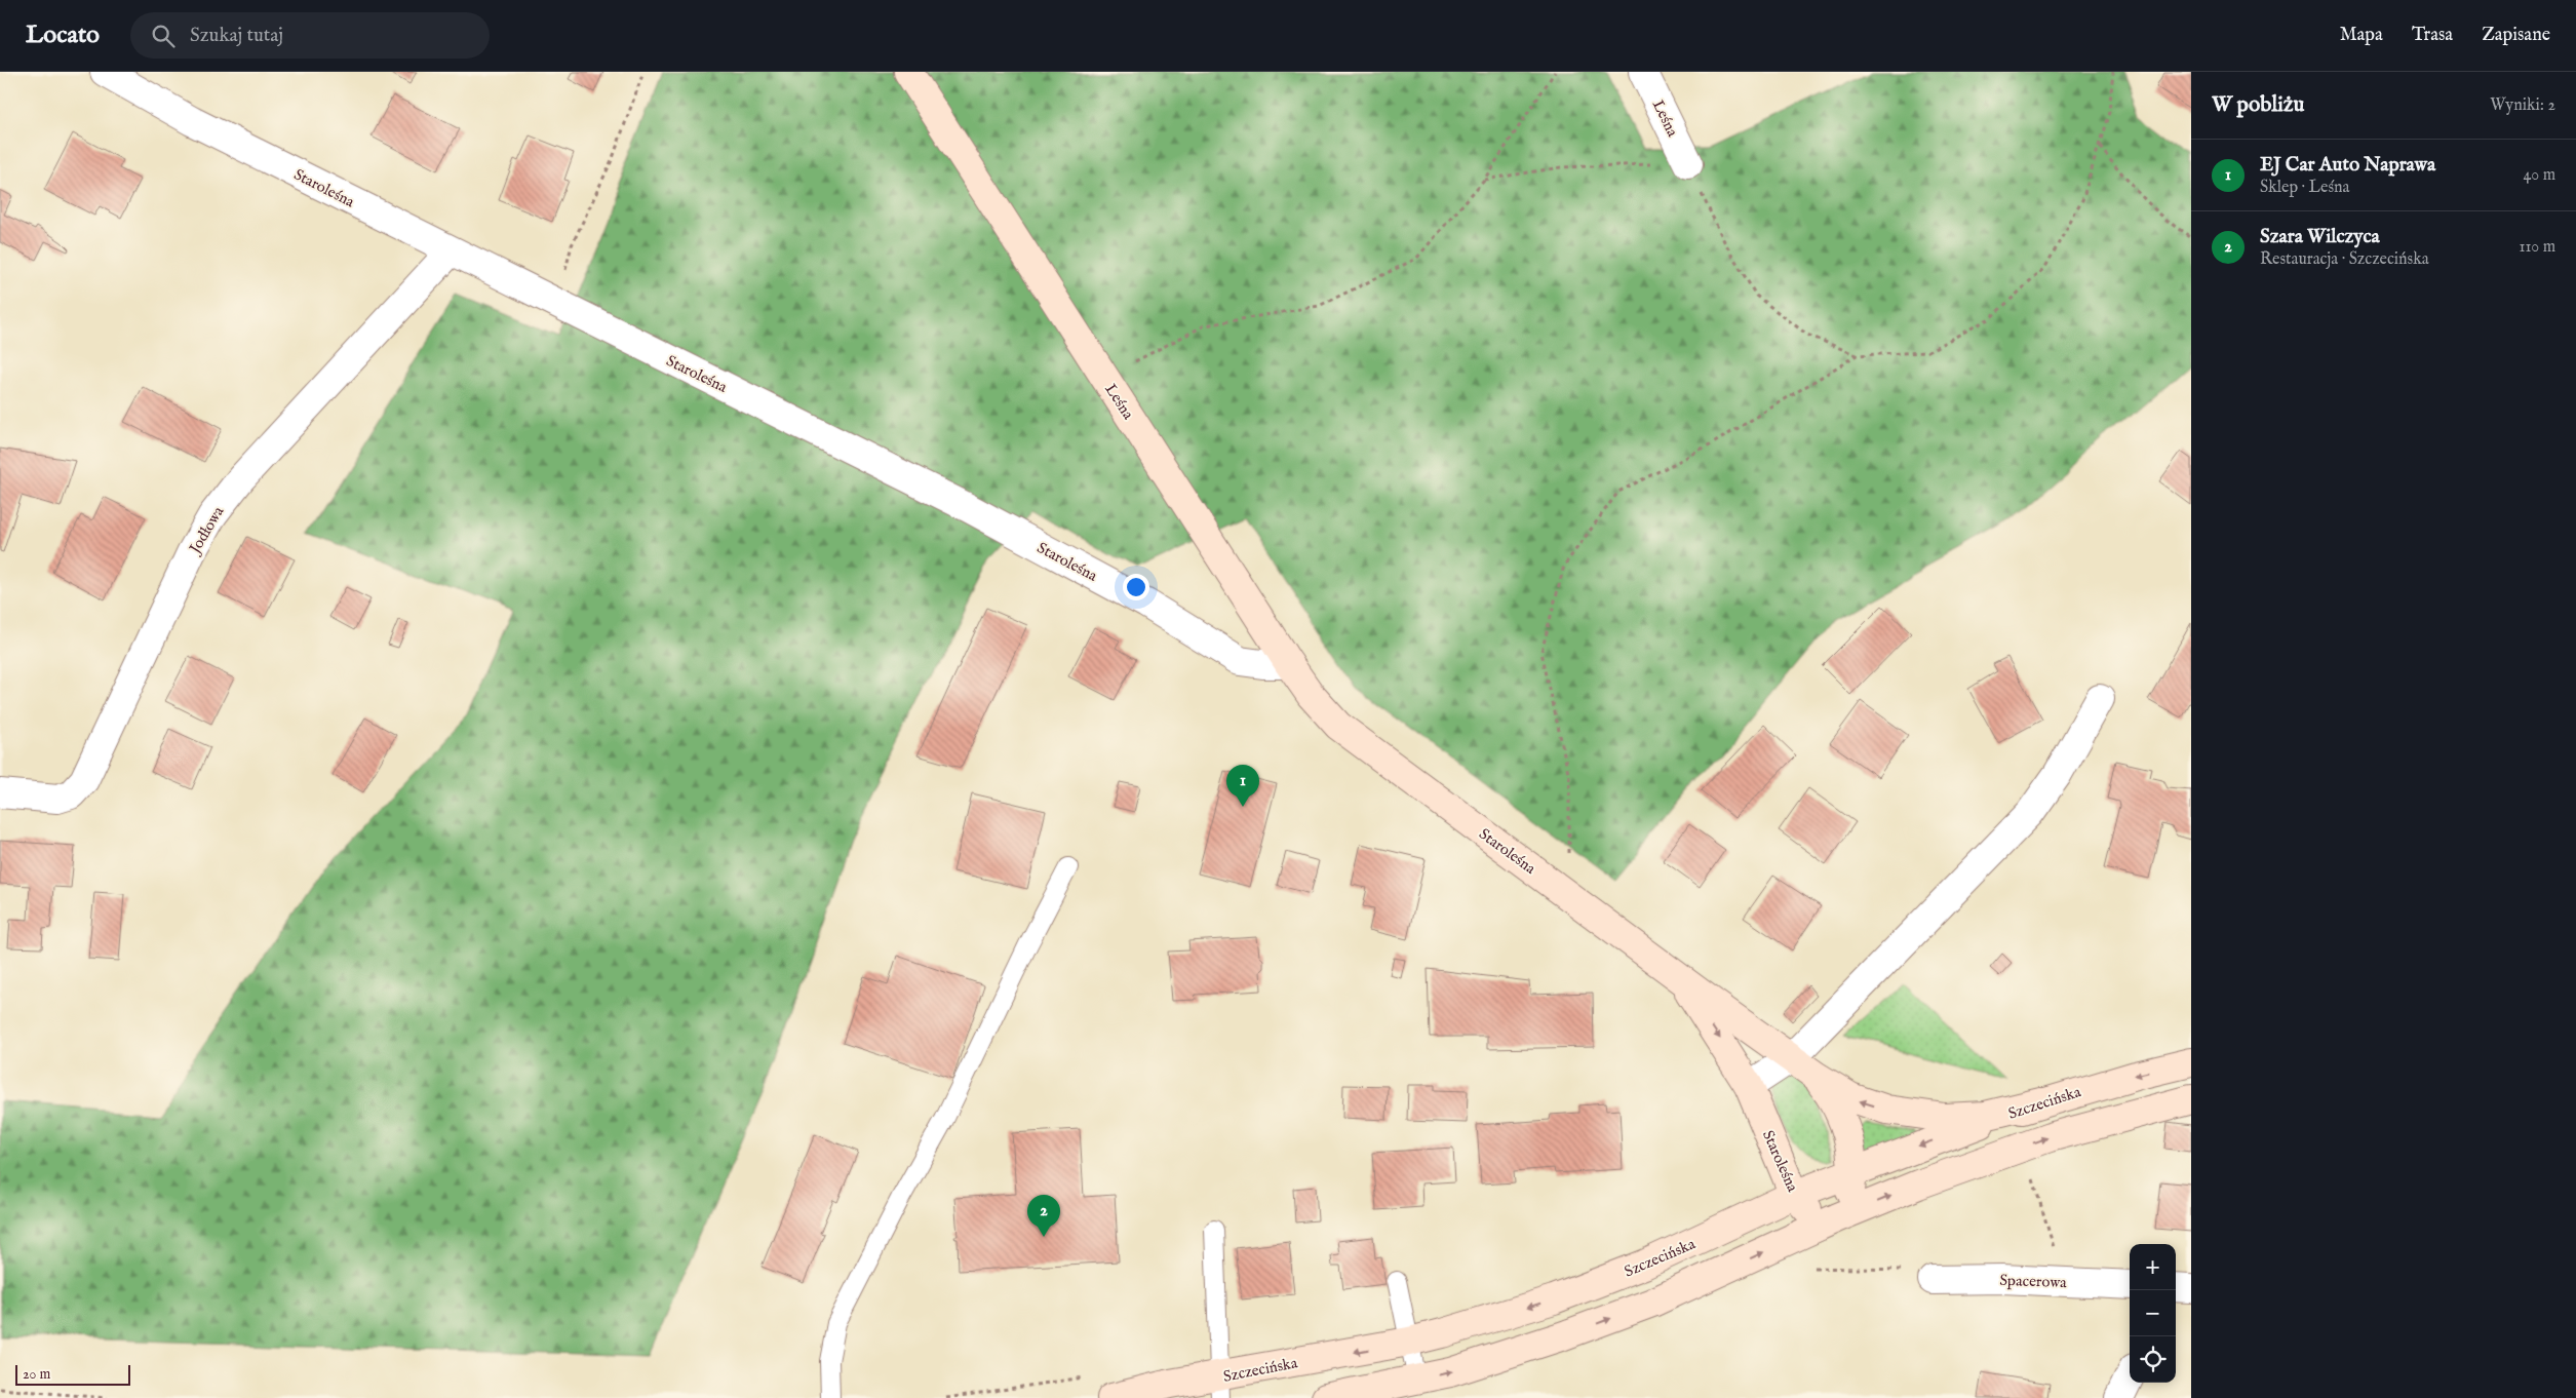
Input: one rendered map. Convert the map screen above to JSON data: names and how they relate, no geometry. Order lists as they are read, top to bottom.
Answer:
{
  "streets": {
    "street": [
      "Leśna",
      "Staroleśna",
      "Jodłowa",
      "Szczecińska",
      "Spacerowa"
    ]
  },
  "crossings": [
    ["Leśna", "Staroleśna"],
    ["Staroleśna", "Jodłowa"],
    ["Staroleśna", "Szczecińska"]
  ],
  "scale_bar": "20 m",
  "page": {
    "header": "Locato",
    "search": "Szukaj tutaj",
    "nav": ["Mapa", "Trasa", "Zapisane"],
    "heading": ["W pobliżu", "Wyniki: 2"],
    "list": [
      {
        "mark": "1",
        "name": "EJ Car Auto Naprawa",
        "note": "Sklep · Leśna",
        "value": "40 m"
      },
      {
        "mark": "2",
        "name": "Szara Wilczyca",
        "note": "Restauracja · Szczecińska",
        "value": "110 m"
      }
    ],
    "pins": ["1", "2"],
    "map_buttons": ["+", "−"],
    "scale": "20 m"
  }
}
